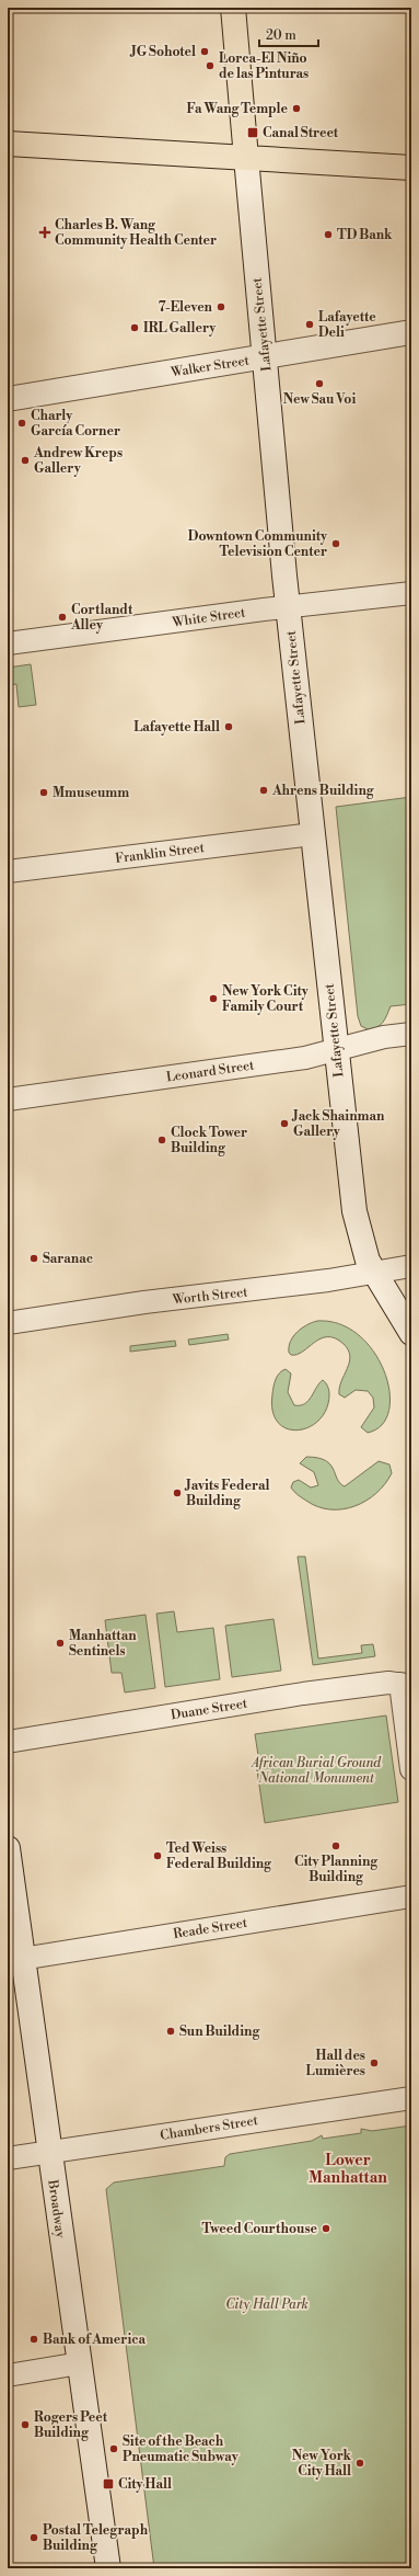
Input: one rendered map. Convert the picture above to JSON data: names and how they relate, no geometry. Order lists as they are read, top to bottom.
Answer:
{
  "streets": {
    "main road": ["Lafayette Street", "Walker Street", "Broadway"],
    "street": [
      "White Street",
      "Franklin Street",
      "Leonard Street",
      "Worth Street",
      "Duane Street",
      "Reade Street",
      "Chambers Street"
    ]
  },
  "crossings": [
    ["Lafayette Street", "Walker Street"],
    ["Lafayette Street", "White Street"],
    ["Lafayette Street", "Franklin Street"],
    ["Lafayette Street", "Leonard Street"],
    ["Lafayette Street", "Worth Street"],
    ["Reade Street", "Broadway"],
    ["Chambers Street", "Broadway"]
  ],
  "districts": ["Lower Manhattan"],
  "parks": ["African Burial Ground National Monument", "City Hall Park"],
  "places": {
    "other": [
      "JG Sohotel",
      "Lorca-El Niño de las Pinturas",
      "Fa Wang Temple",
      "TD Bank",
      "7-Eleven",
      "Lafayette Deli",
      "IRL Gallery",
      "New Sau Voi",
      "Charly García Corner",
      "Andrew Kreps Gallery",
      "Downtown Community Television Center",
      "Cortlandt Alley",
      "Lafayette Hall",
      "Ahrens Building",
      "Mmuseumm",
      "New York City Family Court",
      "Jack Shainman Gallery",
      "Clock Tower Building",
      "Saranac",
      "Javits Federal Building",
      "Manhattan Sentinels",
      "City Planning Building",
      "Ted Weiss Federal Building",
      "Sun Building",
      "Hall des Lumières",
      "Tweed Courthouse",
      "Bank of America",
      "Rogers Peet Building",
      "Site of the Beach Pneumatic Subway",
      "New York City Hall",
      "Postal Telegraph Building"
    ],
    "transit": ["Canal Street", "City Hall"],
    "health": ["Charles B. Wang Community Health Center"]
  },
  "scale_bar": "20 m"
}
